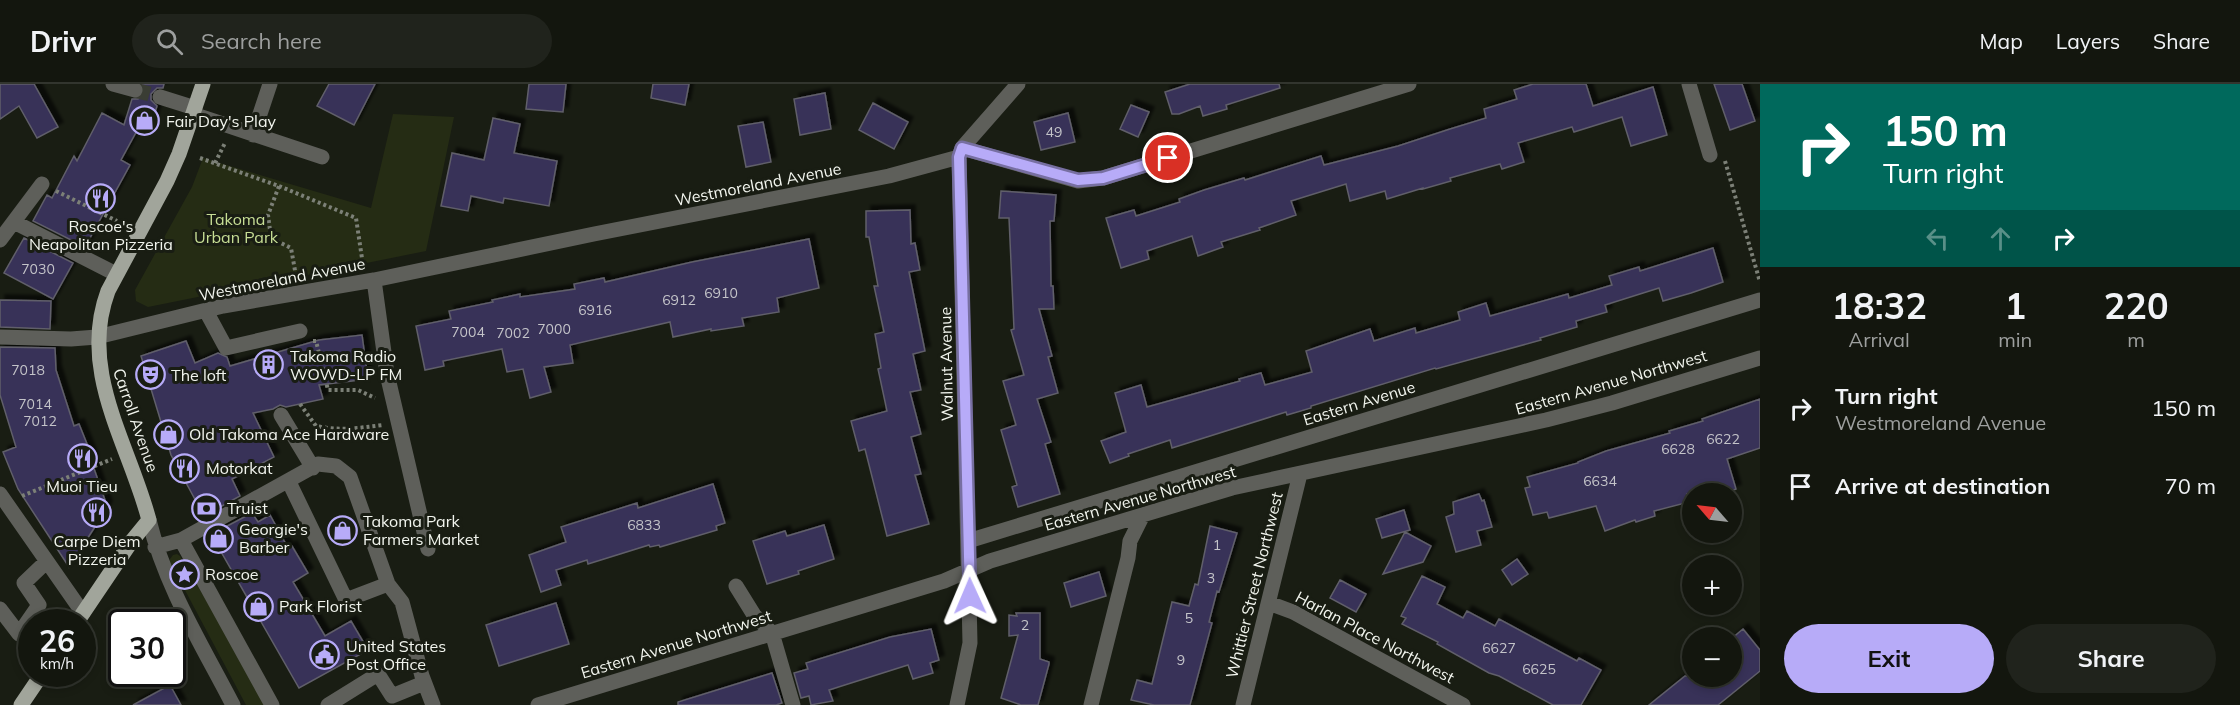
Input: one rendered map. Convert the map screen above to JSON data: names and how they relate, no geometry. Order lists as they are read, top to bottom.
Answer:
{
  "streets": {
    "main road": ["Carroll Avenue"],
    "street": [
      "Westmoreland Avenue",
      "Walnut Avenue",
      "Eastern Avenue Northwest",
      "Eastern Avenue",
      "Whittier Street Northwest",
      "Harlan Place Northwest"
    ]
  },
  "crossings": [
    ["Westmoreland Avenue", "Walnut Avenue"],
    ["Westmoreland Avenue", "Carroll Avenue"],
    ["Walnut Avenue", "Eastern Avenue Northwest"],
    ["Walnut Avenue", "Eastern Avenue"],
    ["Eastern Avenue Northwest", "Whittier Street Northwest"],
    ["Whittier Street Northwest", "Harlan Place Northwest"]
  ],
  "parks": ["Takoma Urban Park"],
  "places": {
    "shop": [
      "Fair Day's Play",
      "Old Takoma Ace Hardware",
      "Takoma Park Farmers Market",
      "Georgie's Barber",
      "Park Florist"
    ],
    "restaurant": [
      "Roscoe's Neapolitan Pizzeria",
      "Muoi Tieu",
      "Motorkat",
      "Carpe Diem Pizzeria"
    ],
    "building": ["Takoma Radio WOWD-LP FM"],
    "theatre": ["The loft"],
    "bank": ["Truist"],
    "place": ["Roscoe"],
    "public building": ["United States Post Office"]
  },
  "house_numbers": [
    "49",
    "7030",
    "6910",
    "6912",
    "6916",
    "7000",
    "7004",
    "7002",
    "7018",
    "7014",
    "7012",
    "6622",
    "6628",
    "6634",
    "6833",
    "1",
    "3",
    "5",
    "2",
    "6627",
    "9",
    "6625"
  ],
  "north": "top left",
  "page": {
    "header": "Drivr",
    "search": "Search here",
    "nav": ["Map", "Layers", "Share"],
    "turn": ["150 m", "Turn right"],
    "eta": [
      "18:32",
      "Arrival",
      "1",
      "min",
      "220",
      "m"
    ],
    "list": [
      {
        "name": "Turn right",
        "note": "Westmoreland Avenue",
        "value": "150 m"
      },
      {
        "name": "Arrive at destination",
        "value": "70 m"
      }
    ],
    "map_buttons": ["+", "−"],
    "speed": "26 km/h",
    "limit": "30",
    "buttons": ["Exit", "Share"]
  }
}
